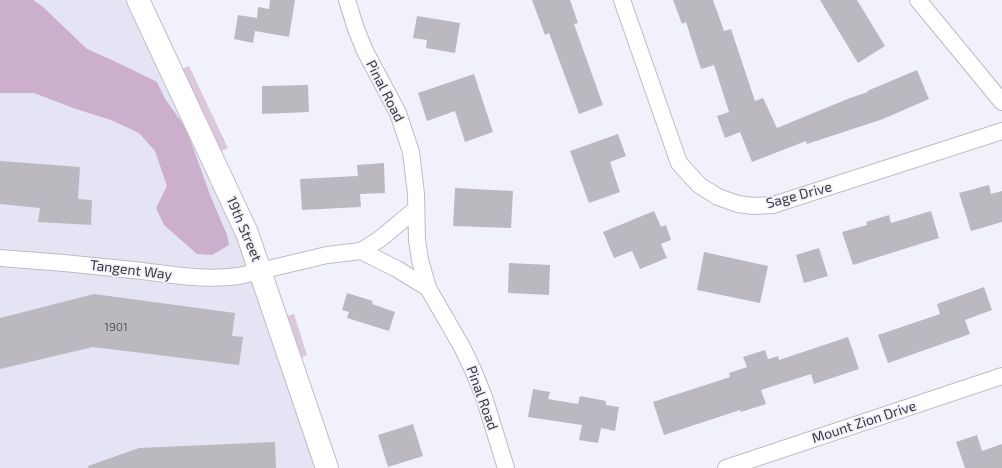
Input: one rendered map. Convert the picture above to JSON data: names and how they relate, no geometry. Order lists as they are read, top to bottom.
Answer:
{
  "streets": {
    "street": [
      "Pinal Road",
      "Sage Drive",
      "19th Street",
      "Tangent Way",
      "Mount Zion Drive"
    ]
  },
  "crossings": [
    ["19th Street", "Tangent Way"]
  ],
  "house_numbers": ["1901"]
}
